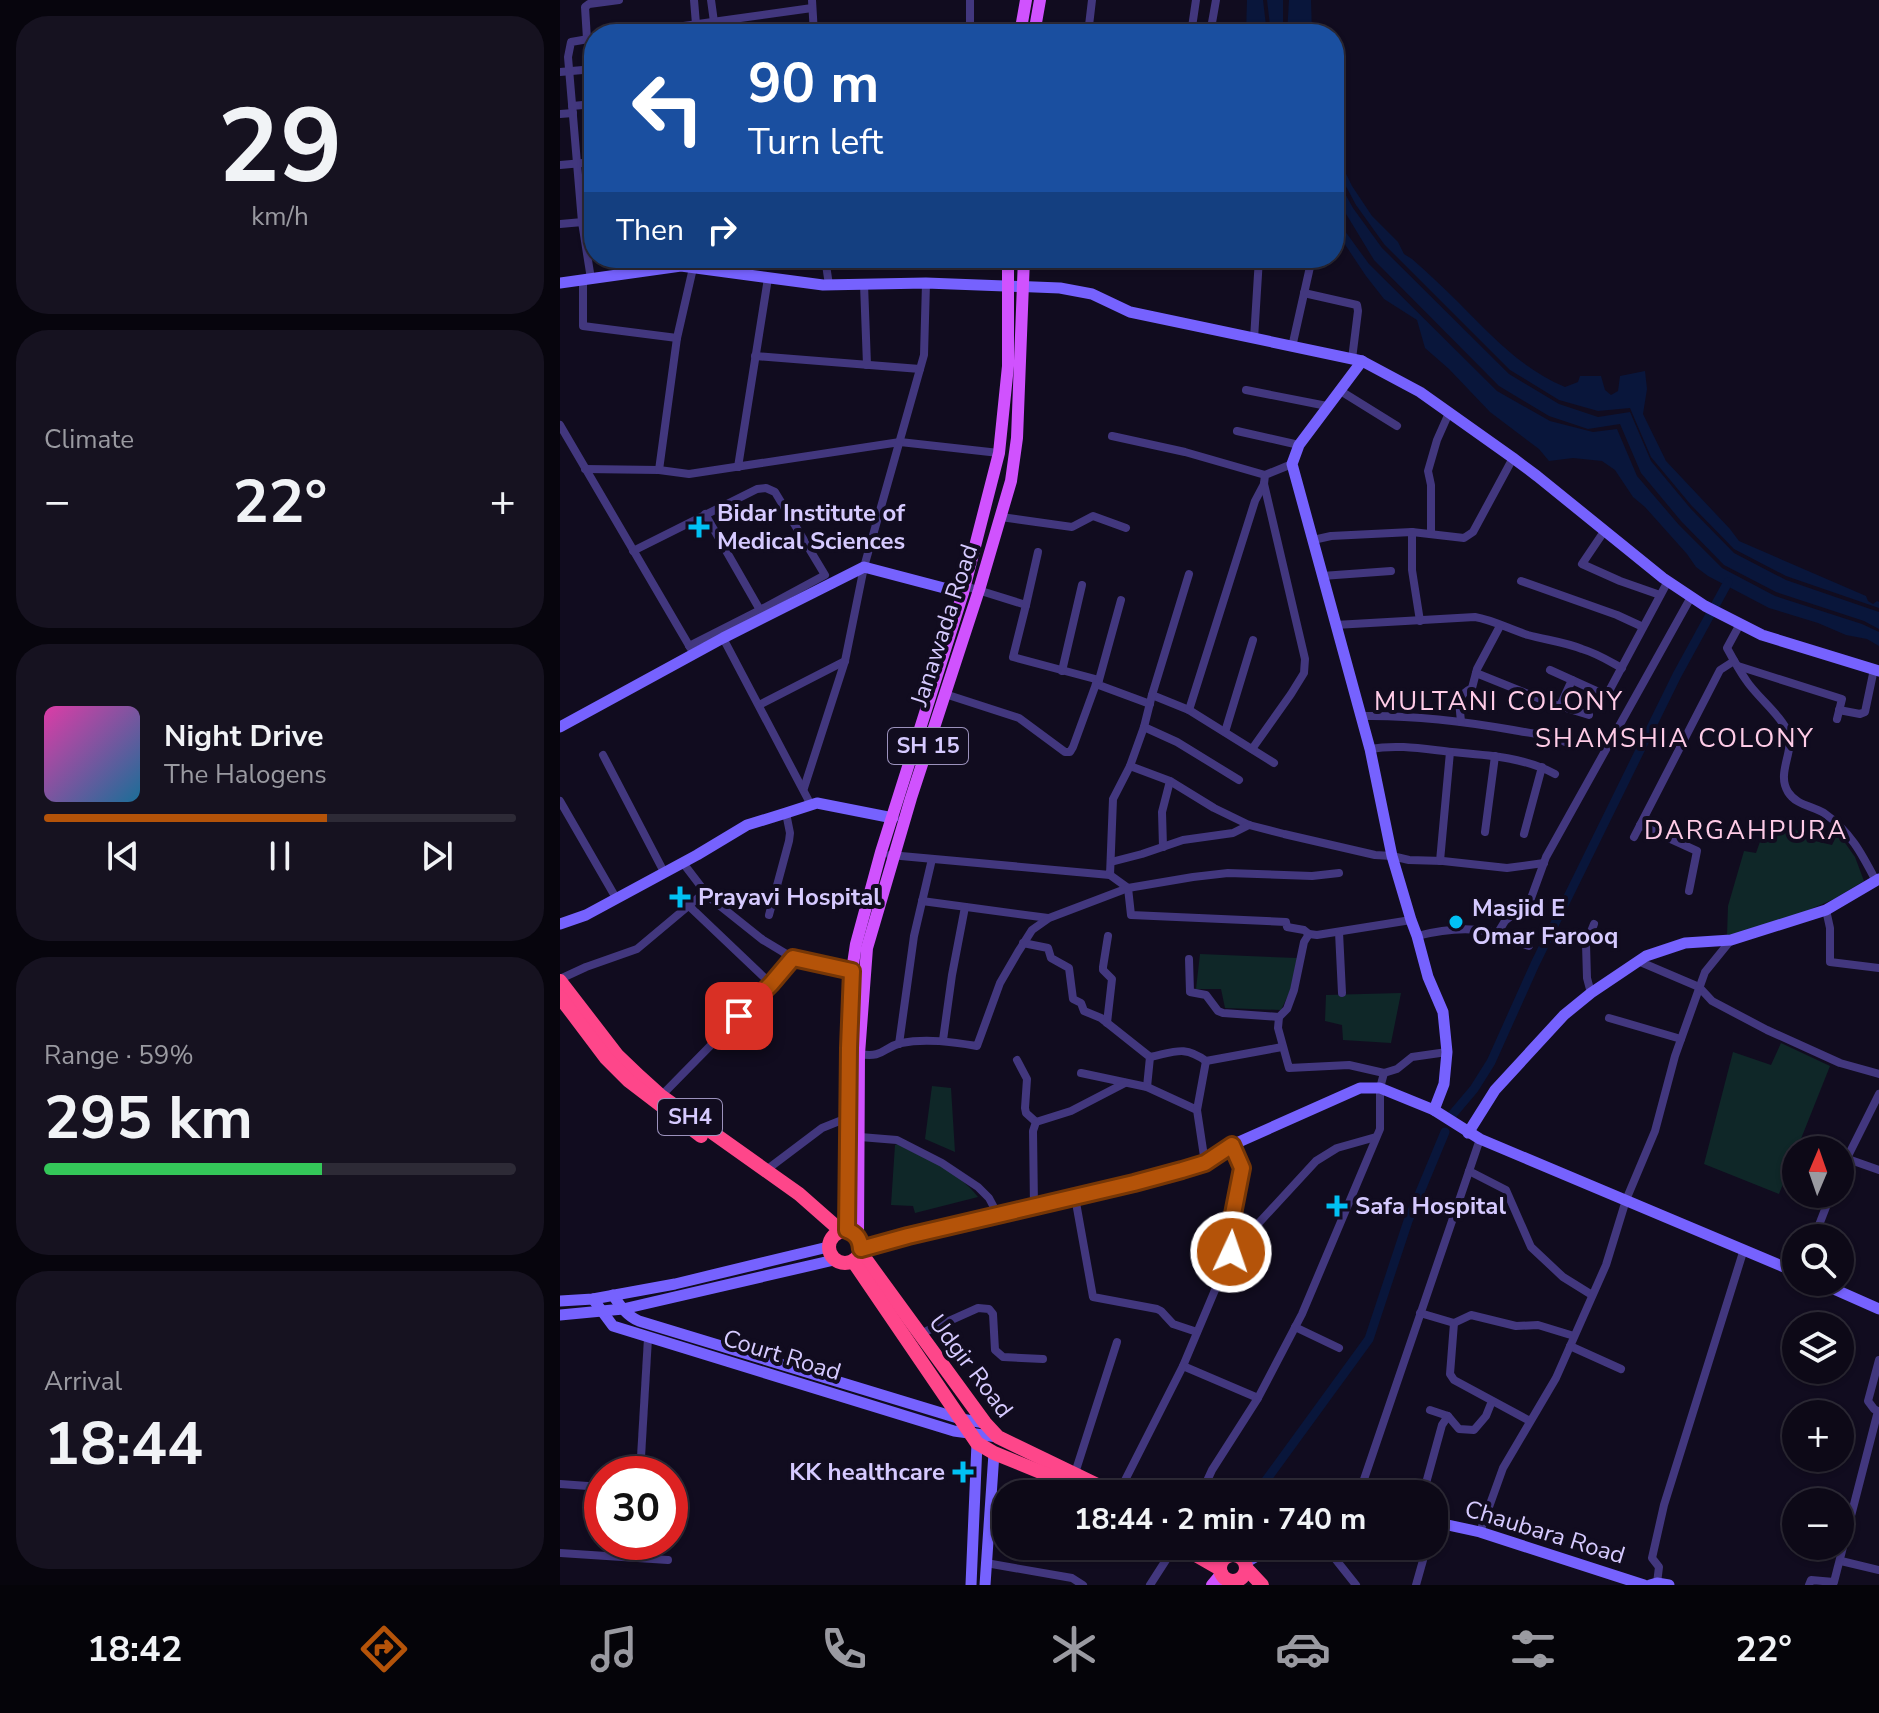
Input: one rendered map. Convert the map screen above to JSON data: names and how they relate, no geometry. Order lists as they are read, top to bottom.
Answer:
{
  "streets": {
    "highway": ["SH4", "Udgir Road"],
    "main road": ["Janawada Road", "SH 15"],
    "street": ["Court Road", "Chaubara Road"]
  },
  "crossings": [
    ["Janawada Road", "Udgir Road"],
    ["Court Road", "Udgir Road"]
  ],
  "districts": ["MULTANI COLONY", "SHAMSHIA COLONY", "DARGAHPURA"],
  "places": {
    "health": [
      "Bidar Institute of Medical Sciences",
      "Prayavi Hospital",
      "Safa Hospital",
      "KK healthcare"
    ],
    "other": ["Masjid E Omar Farooq"]
  },
  "north": "top",
  "page": {
    "tile": [
      ["29", "km/h"],
      "Climate",
      ["Range · 59%", "295 km"],
      ["Arrival", "18:44"]
    ],
    "turn": ["90 m", "Turn left"],
    "then": "Then",
    "heat": ["−", "22°", "+"],
    "song": ["Night Drive", "The Halogens"],
    "map_buttons": ["+", "−"],
    "limit": "30",
    "trip": "18:44 · 2 min · 740 m",
    "tabs": ["18:42", "22°"]
  }
}
